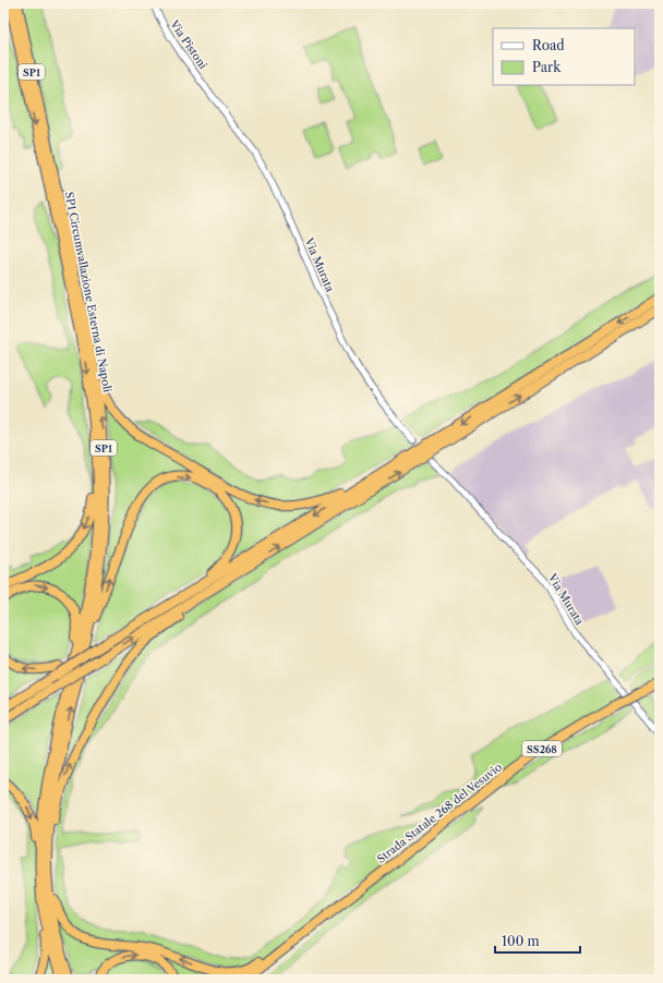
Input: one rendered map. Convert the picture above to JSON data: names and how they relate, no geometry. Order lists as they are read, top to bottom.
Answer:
{
  "streets": {
    "highway": [
      "SP1",
      "SP1 Circumvallazione Esterna di Napoli",
      "SS268",
      "Strada Statale 268 del Vesuvio"
    ],
    "street": ["Via Pistoni", "Via Murata"]
  },
  "crossings": [
    ["Via Pistoni", "Via Murata"]
  ],
  "legend": ["Road", "Park"],
  "scale_bar": "100 m"
}
